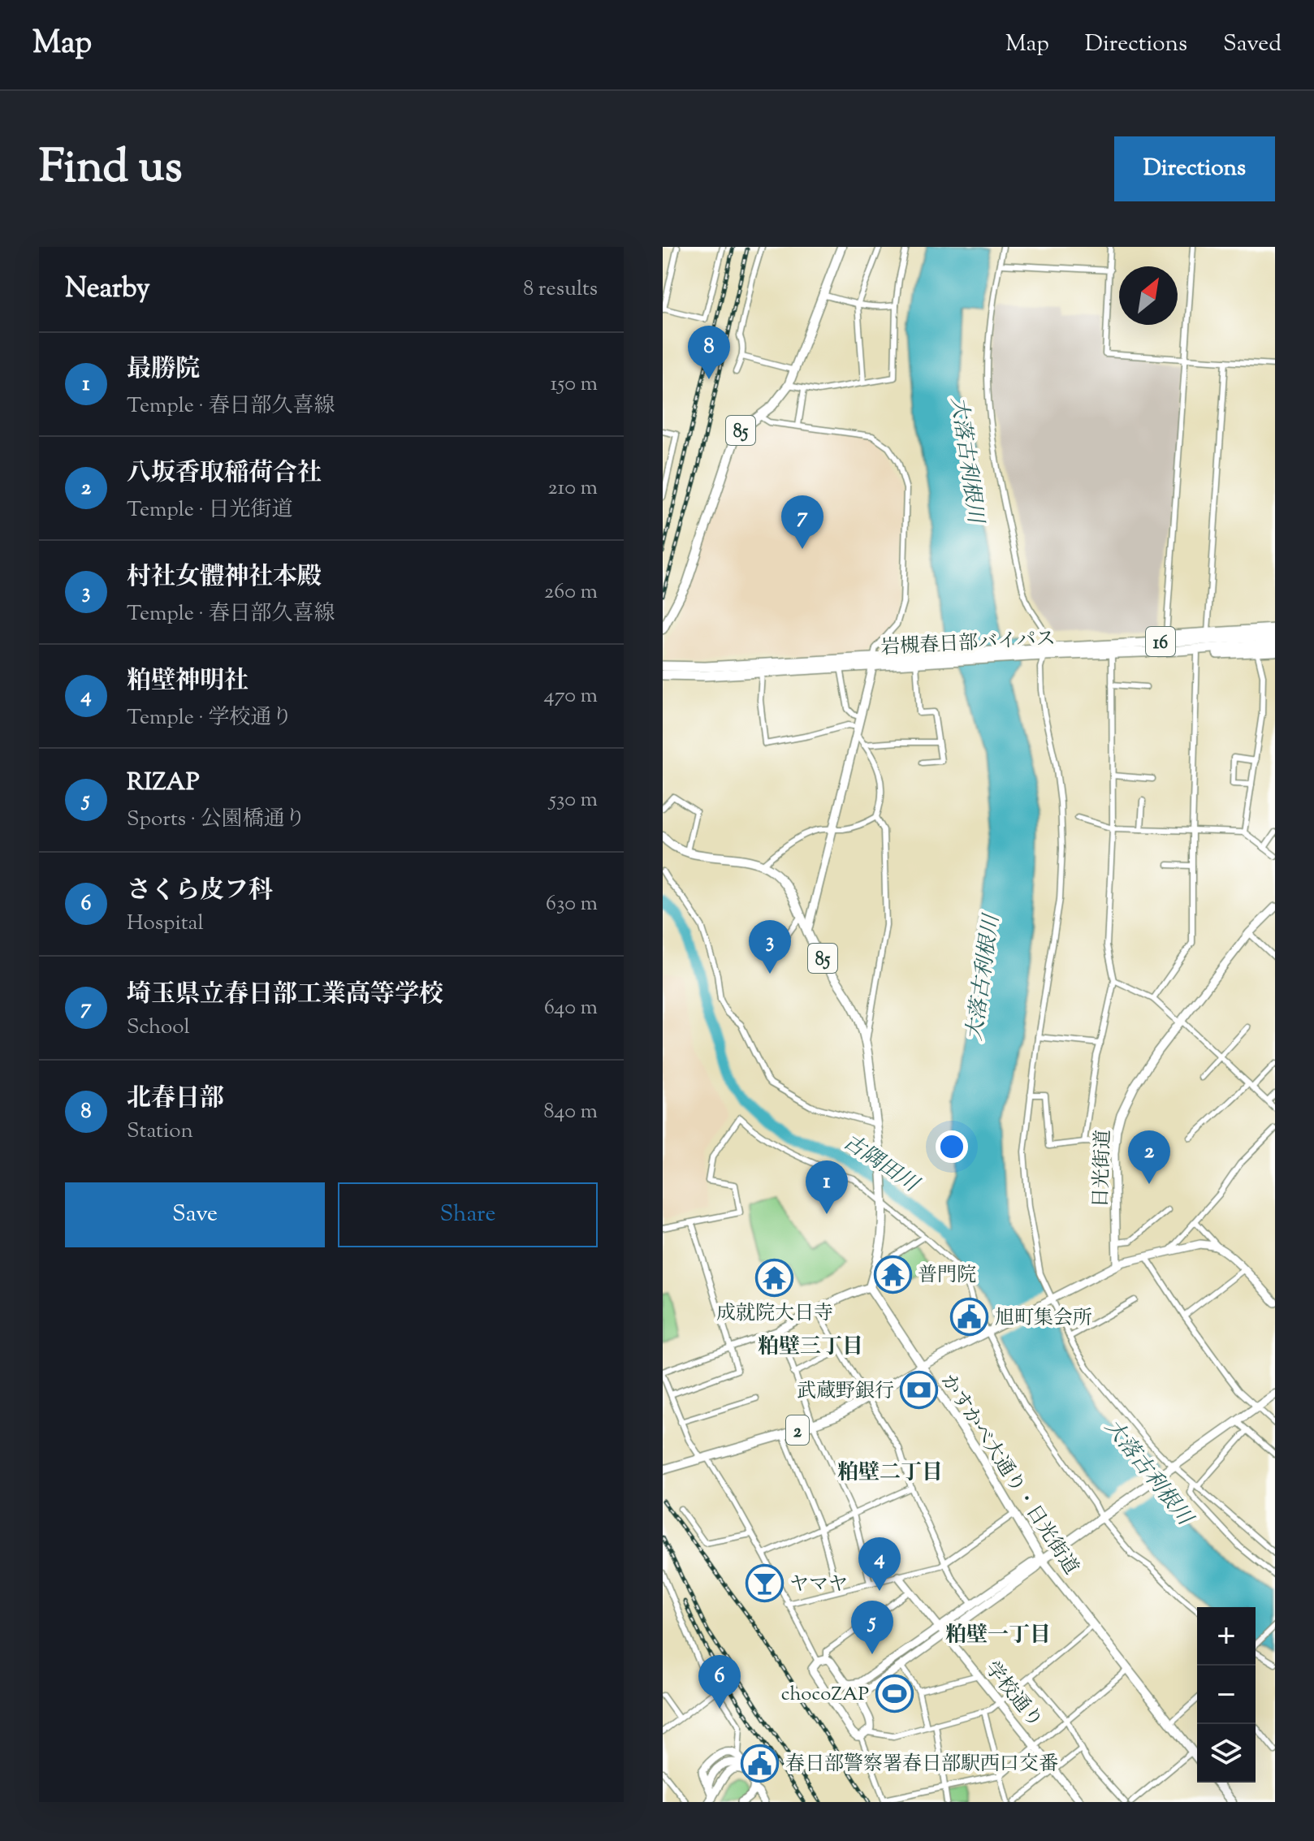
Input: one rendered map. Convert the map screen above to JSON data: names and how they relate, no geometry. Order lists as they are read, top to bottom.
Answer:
{
  "streets": {
    "highway": ["16", "岩槻春日部バイパス"],
    "main road": ["85", "2", "かすかべ大通り・日光街道"],
    "street": ["日光街道", "学校通り"]
  },
  "crossings": [
    ["85", "かすかべ大通り・日光街道"],
    ["16", "岩槻春日部バイパス"],
    ["2", "かすかべ大通り・日光街道"]
  ],
  "districts": ["粕壁三丁目", "粕壁二丁目", "粕壁一丁目"],
  "water": ["大落古利根川", "古隅田川"],
  "places": {
    "temple": ["普門院", "成就院大日寺"],
    "public building": ["旭町集会所", "春日部警察署春日部駅西口交番"],
    "bank": ["武蔵野銀行"],
    "bar": ["ヤマヤ"],
    "sports": ["chocoZAP"]
  },
  "north": "top right",
  "page": {
    "header": "Map",
    "nav": ["Map", "Directions", "Saved"],
    "title": "Find us",
    "buttons": [
      "Directions",
      ["Save", "Share"]
    ],
    "heading": ["Nearby", "8 results"],
    "pins": [
      "8",
      "7",
      "3",
      "2",
      "1",
      "4",
      "5",
      "6"
    ],
    "list": [
      {
        "mark": "1",
        "name": "最勝院",
        "note": "Temple · 春日部久喜線",
        "value": "150 m"
      },
      {
        "mark": "2",
        "name": "八坂香取稲荷合社",
        "note": "Temple · 日光街道",
        "value": "210 m"
      },
      {
        "mark": "3",
        "name": "村社女體神社本殿",
        "note": "Temple · 春日部久喜線",
        "value": "260 m"
      },
      {
        "mark": "4",
        "name": "粕壁神明社",
        "note": "Temple · 学校通り",
        "value": "470 m"
      },
      {
        "mark": "5",
        "name": "RIZAP",
        "note": "Sports · 公園橋通り",
        "value": "530 m"
      },
      {
        "mark": "6",
        "name": "さくら皮フ科",
        "note": "Hospital",
        "value": "630 m"
      },
      {
        "mark": "7",
        "name": "埼玉県立春日部工業高等学校",
        "note": "School",
        "value": "640 m"
      },
      {
        "mark": "8",
        "name": "北春日部",
        "note": "Station",
        "value": "840 m"
      }
    ],
    "map_buttons": ["+", "−"]
  }
}
